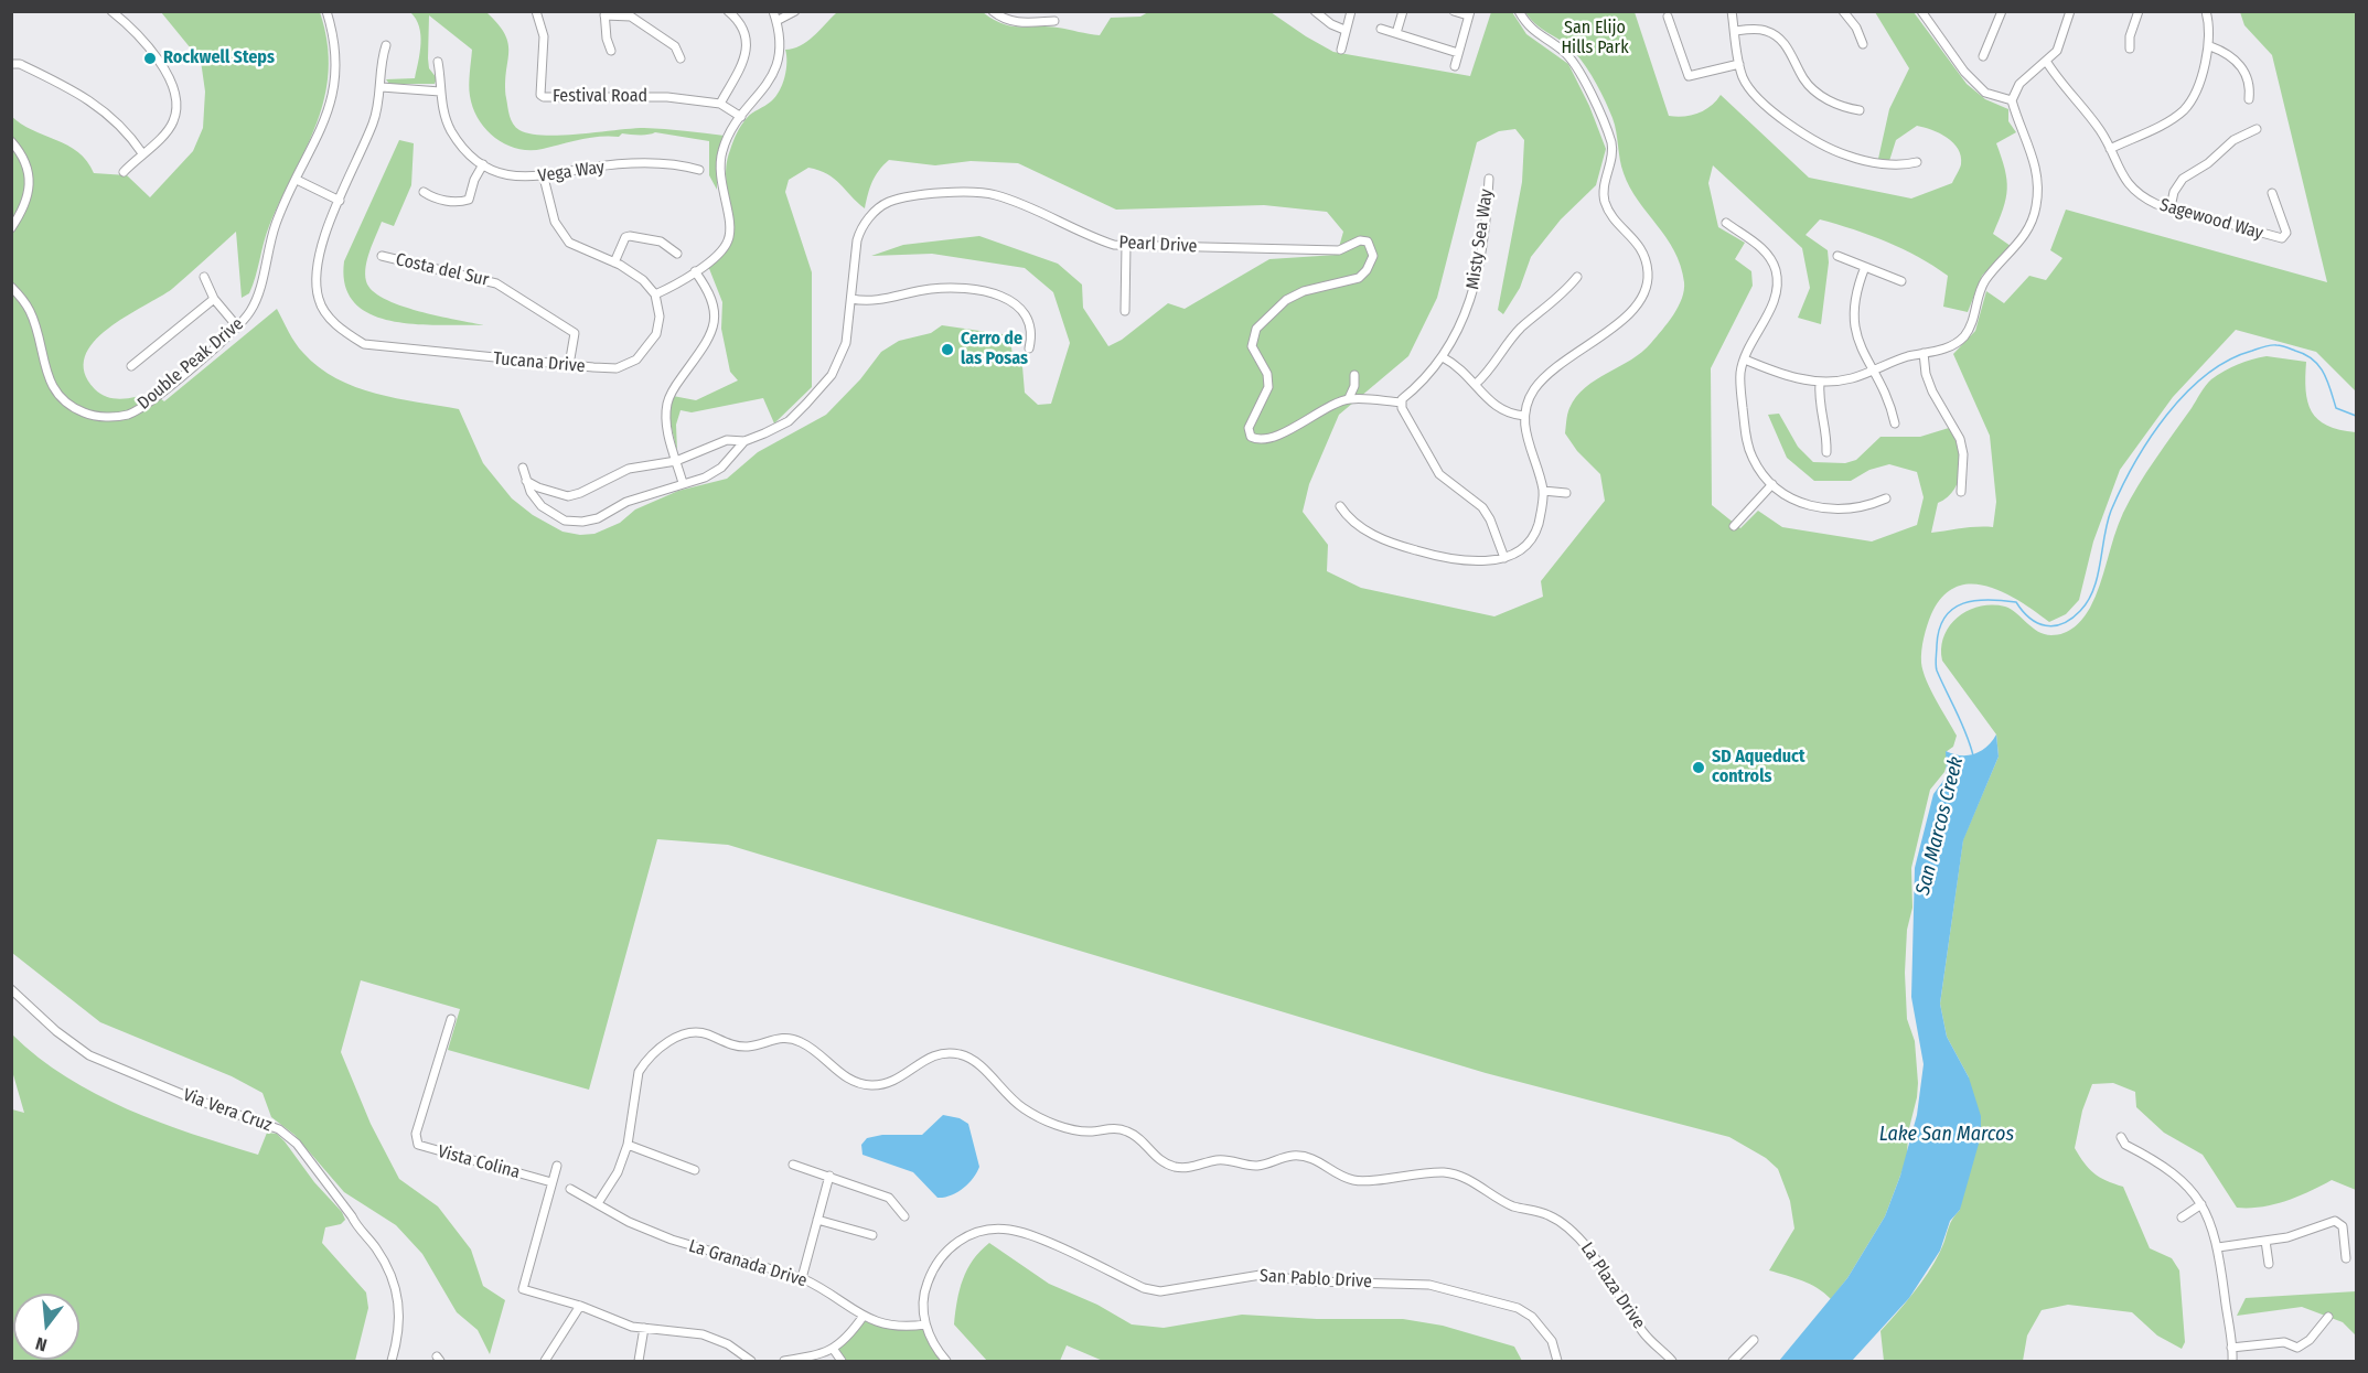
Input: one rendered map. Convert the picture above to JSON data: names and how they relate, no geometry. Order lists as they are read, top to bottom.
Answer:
{
  "streets": {
    "street": [
      "Festival Road",
      "Vega Way",
      "Sagewood Way",
      "Misty Sea Way",
      "Pearl Drive",
      "Costa del Sur",
      "Tucana Drive",
      "Double Peak Drive",
      "Via Vera Cruz",
      "Vista Colina",
      "La Granada Drive",
      "San Pablo Drive",
      "La Plaza Drive"
    ]
  },
  "crossings": [
    ["Costa del Sur", "Tucana Drive"],
    ["La Granada Drive", "San Pablo Drive"],
    ["La Granada Drive", "La Plaza Drive"]
  ],
  "water": ["San Marcos Creek", "Lake San Marcos"],
  "parks": ["San Elijo Hills Park"],
  "places": ["Rockwell Steps", "Cerro de las Posas", "SD Aqueduct controls"],
  "north": "bottom"
}
